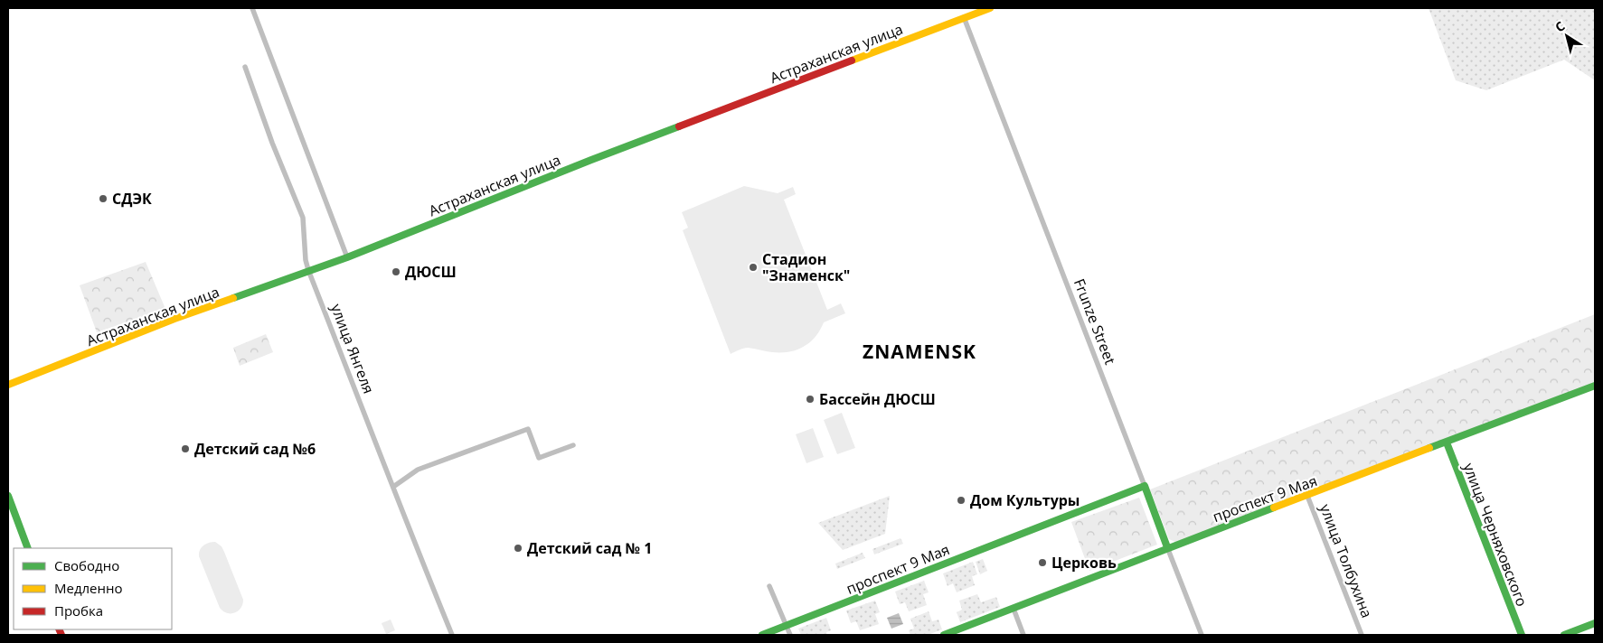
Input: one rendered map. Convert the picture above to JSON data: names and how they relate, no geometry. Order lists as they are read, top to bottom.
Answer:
{
  "streets": {
    "street": [
      "Астраханская улица",
      "Frunze Street",
      "улица Янгеля",
      "проспект 9 Мая",
      "улица Черняховского",
      "улица Толбухина"
    ]
  },
  "crossings": [
    ["Астраханская улица", "Frunze Street"],
    ["Астраханская улица", "улица Янгеля"],
    ["Frunze Street", "проспект 9 Мая"],
    ["проспект 9 Мая", "улица Черняховского"],
    ["проспект 9 Мая", "улица Толбухина"]
  ],
  "districts": ["ZNAMENSK"],
  "places": [
    "СДЭК",
    "Стадион \"Знаменск\"",
    "ДЮСШ",
    "Бассейн ДЮСШ",
    "Детский сад №6",
    "Дом Культуры",
    "Детский сад № 1",
    "Церковь"
  ],
  "legend": ["Свободно", "Медленно", "Пробка"],
  "north": "top left"
}
